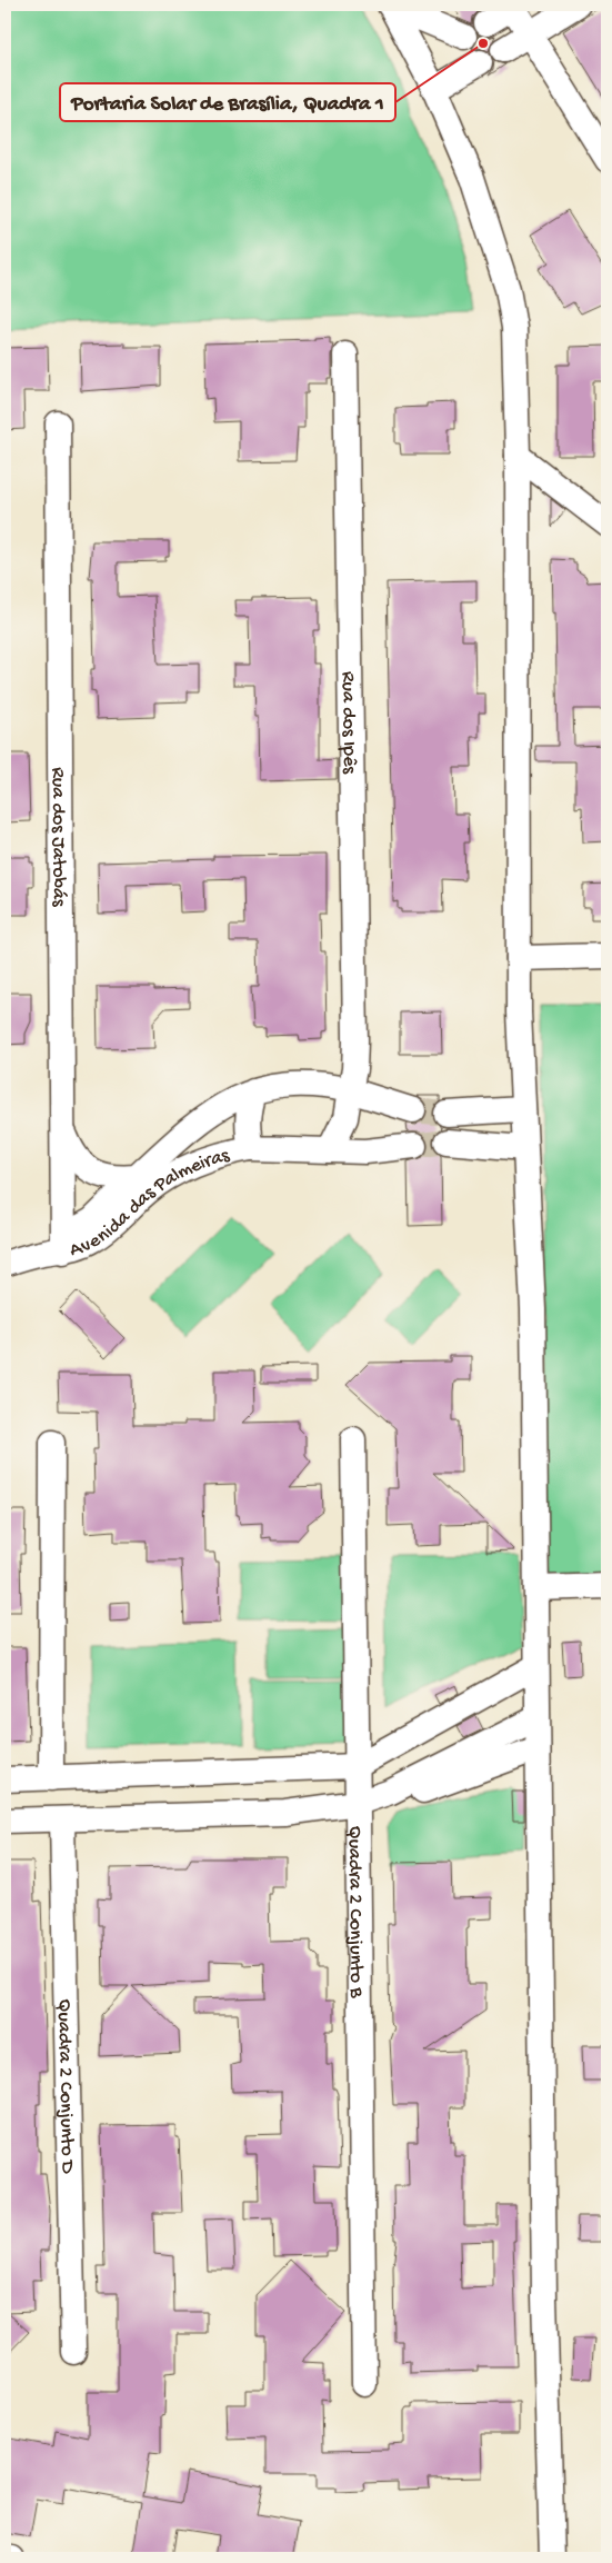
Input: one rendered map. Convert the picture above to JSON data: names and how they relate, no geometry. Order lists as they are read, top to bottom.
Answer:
{
  "streets": {
    "street": [
      "Rua dos Ipês",
      "Rua dos Jatobás",
      "Avenida das Palmeiras",
      "Quadra 2 Conjunto B",
      "Quadra 2 Conjunto D"
    ]
  },
  "crossings": [
    ["Rua dos Ipês", "Avenida das Palmeiras"],
    ["Rua dos Jatobás", "Avenida das Palmeiras"]
  ],
  "places": ["Portaria Solar de Brasília, Quadra 1"]
}
